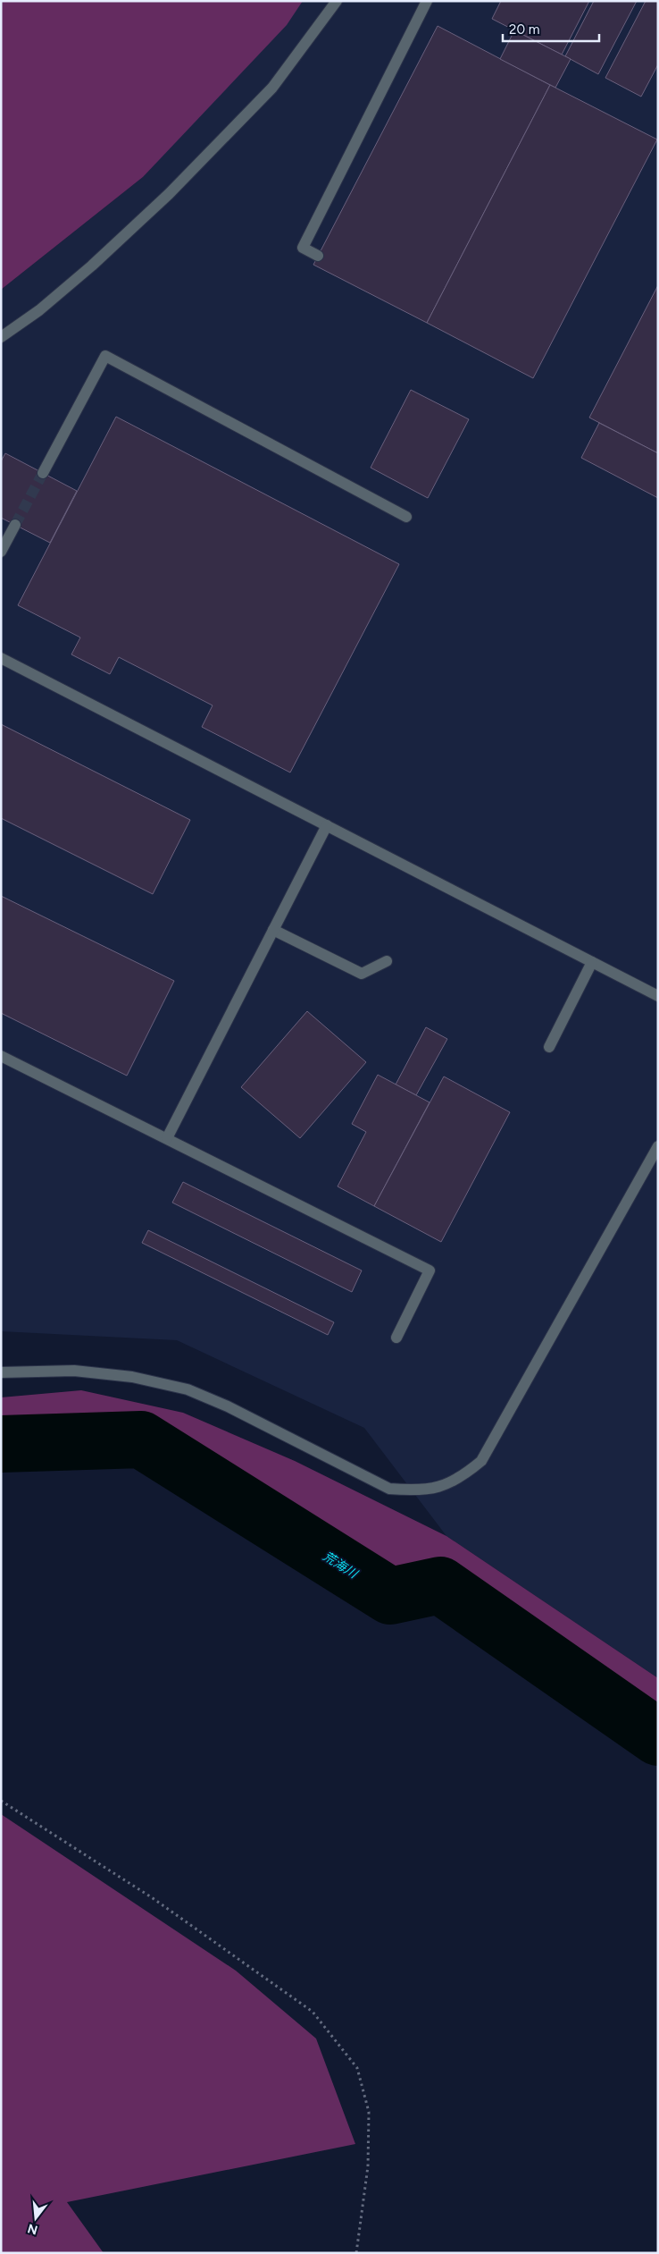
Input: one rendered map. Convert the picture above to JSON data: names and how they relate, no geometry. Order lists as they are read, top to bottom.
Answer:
{
  "water": ["荒海川"],
  "scale_bar": "20 m",
  "north": "bottom"
}
